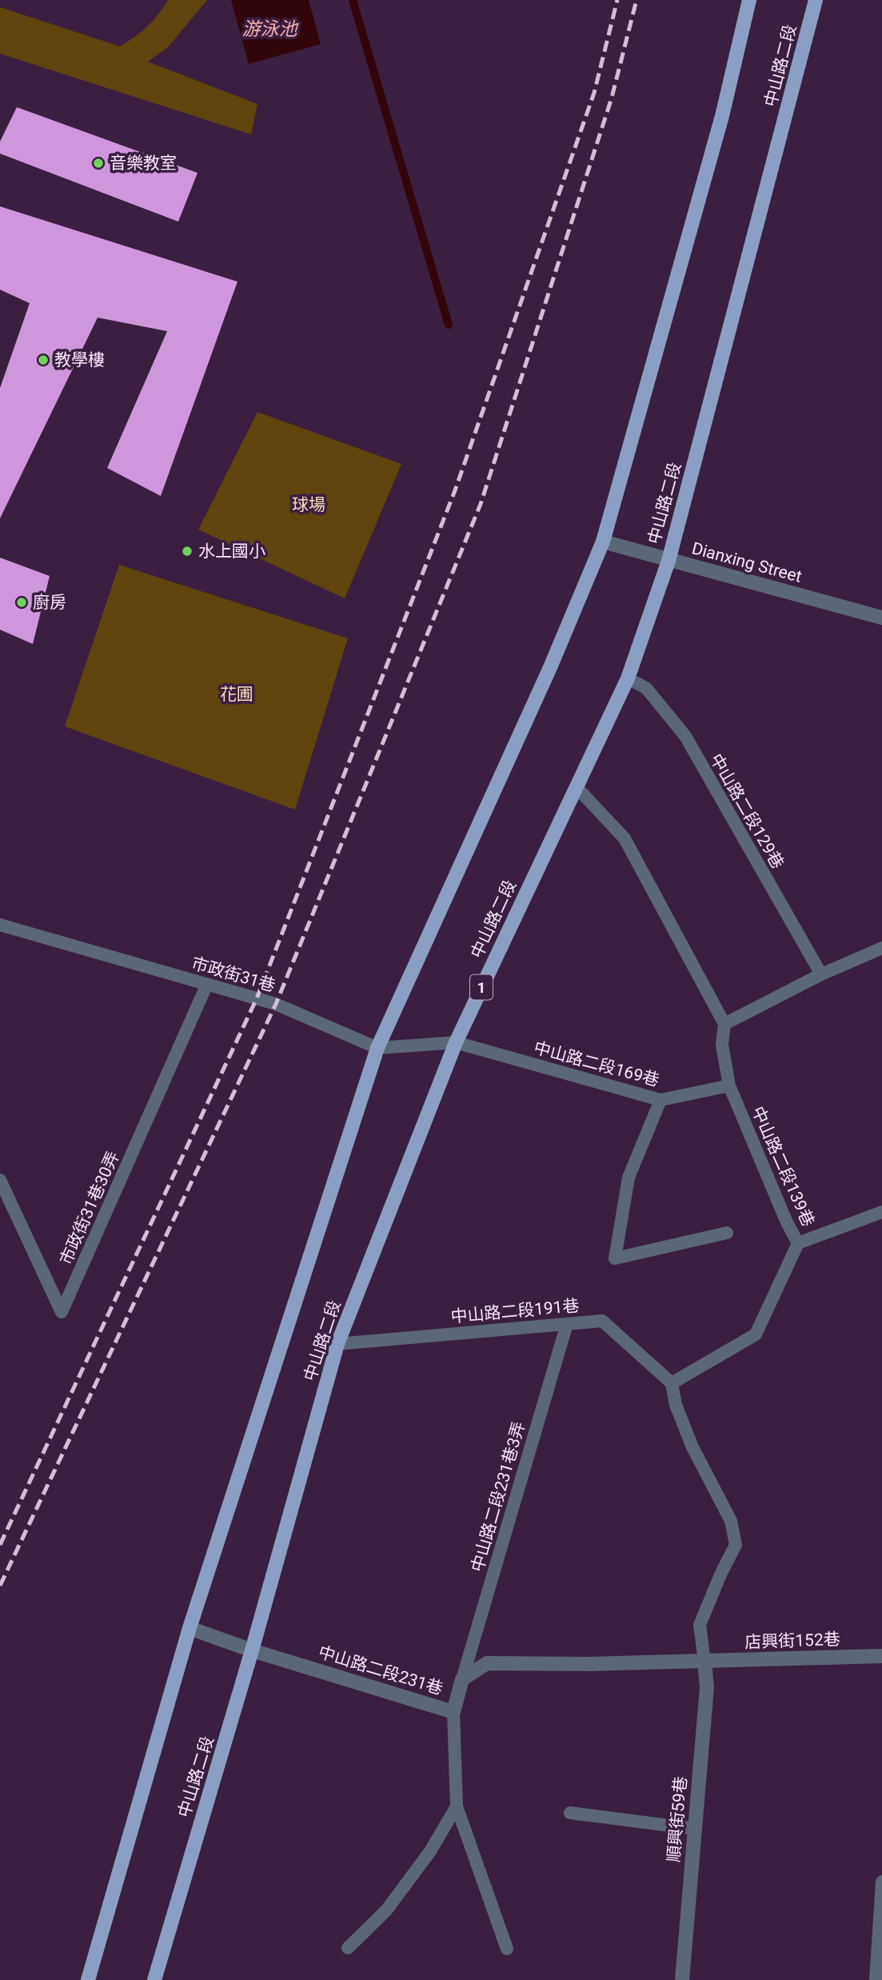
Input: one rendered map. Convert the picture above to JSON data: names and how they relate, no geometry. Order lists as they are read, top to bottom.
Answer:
{
  "streets": {
    "main road": ["中山路二段", "1"],
    "street": [
      "Dianxing Street",
      "店興街152巷",
      "中山路二段231巷",
      "順興街59巷"
    ],
    "lane": [
      "中山路二段129巷",
      "市政街31巷",
      "中山路二段169巷",
      "中山路二段139巷",
      "市政街31巷30弄",
      "中山路二段191巷",
      "中山路二段231巷3弄"
    ]
  },
  "crossings": [
    ["中山路二段", "Dianxing Street"],
    ["中山路二段", "中山路二段129巷"],
    ["中山路二段", "市政街31巷"],
    ["中山路二段", "中山路二段169巷"],
    ["中山路二段", "中山路二段139巷"],
    ["中山路二段", "中山路二段191巷"],
    ["中山路二段", "中山路二段231巷"],
    ["市政街31巷", "中山路二段169巷"],
    ["市政街31巷", "市政街31巷30弄"],
    ["中山路二段169巷", "中山路二段139巷"],
    ["中山路二段139巷", "中山路二段191巷"],
    ["中山路二段191巷", "中山路二段231巷3弄"],
    ["中山路二段231巷3弄", "中山路二段231巷"],
    ["店興街152巷", "中山路二段231巷"],
    ["店興街152巷", "順興街59巷"],
    ["中山路二段231巷", "順興街59巷"]
  ],
  "water": ["游泳池"],
  "parks": ["球場", "花圃"],
  "places": [
    "音樂教室",
    "教學樓",
    "水上國小",
    "廚房"
  ]
}
